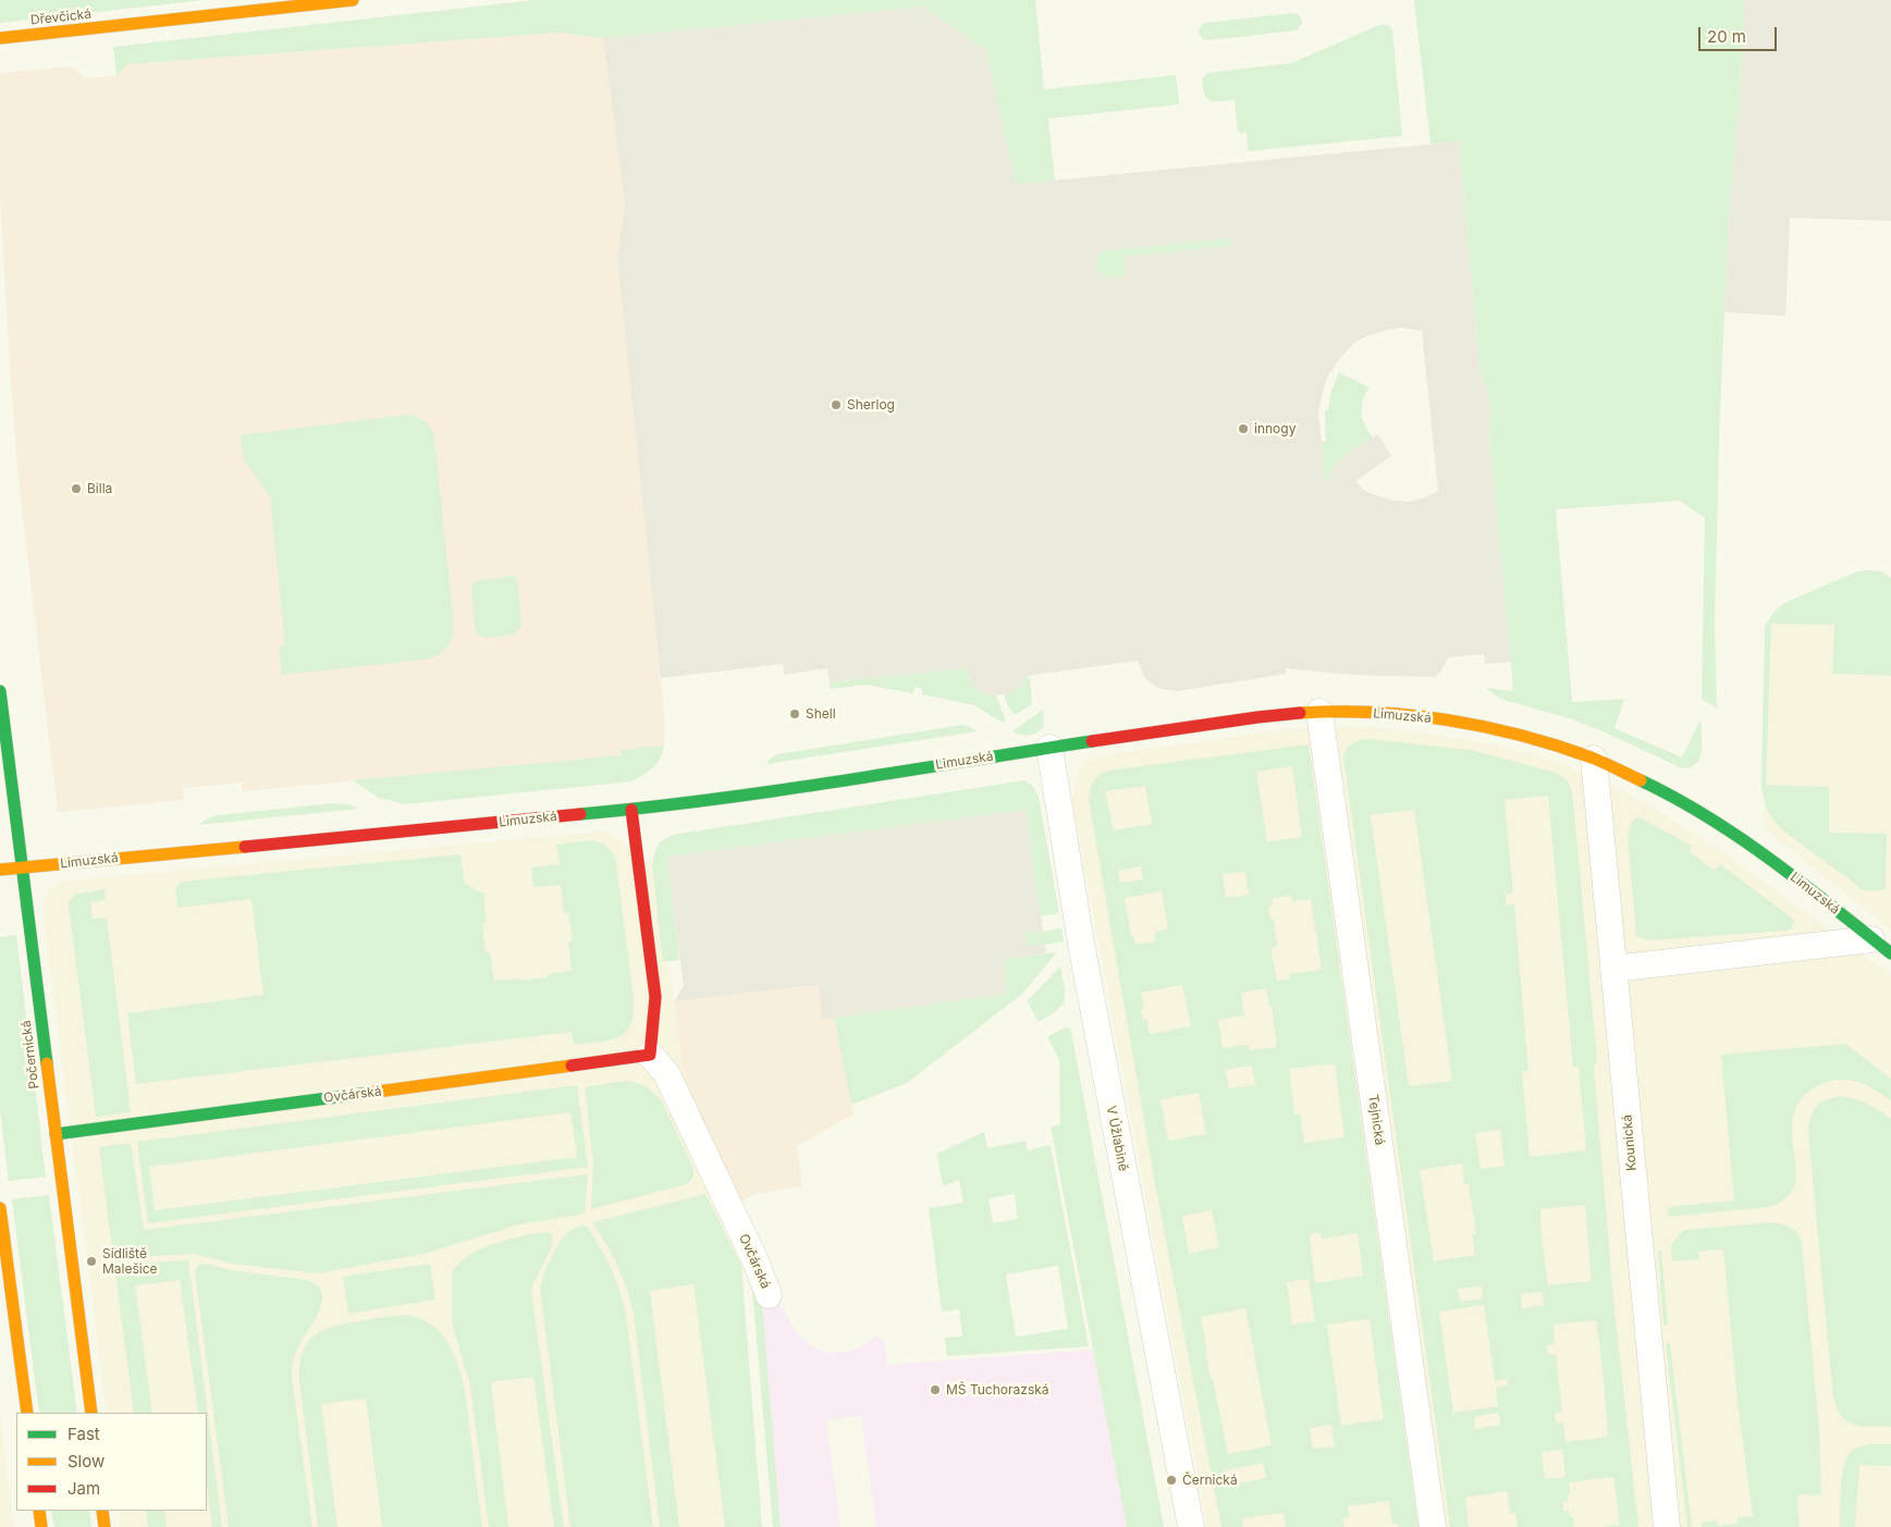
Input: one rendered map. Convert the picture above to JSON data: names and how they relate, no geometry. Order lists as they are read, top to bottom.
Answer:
{
  "streets": {
    "street": [
      "Dřevčická",
      "Limuzská",
      "Počernická",
      "Ovčárská",
      "Tejnická",
      "V Úžlabině",
      "Kounická"
    ]
  },
  "crossings": [
    ["Limuzská", "Počernická"],
    ["Limuzská", "Tejnická"],
    ["Limuzská", "V Úžlabině"],
    ["Limuzská", "Kounická"],
    ["Počernická", "Ovčárská"]
  ],
  "places": [
    "Sherlog",
    "innogy",
    "Billa",
    "Shell",
    "Sídliště Malešice",
    "MŠ Tuchorazská",
    "Černická"
  ],
  "legend": ["Fast", "Slow", "Jam"],
  "scale_bar": "20 m"
}
